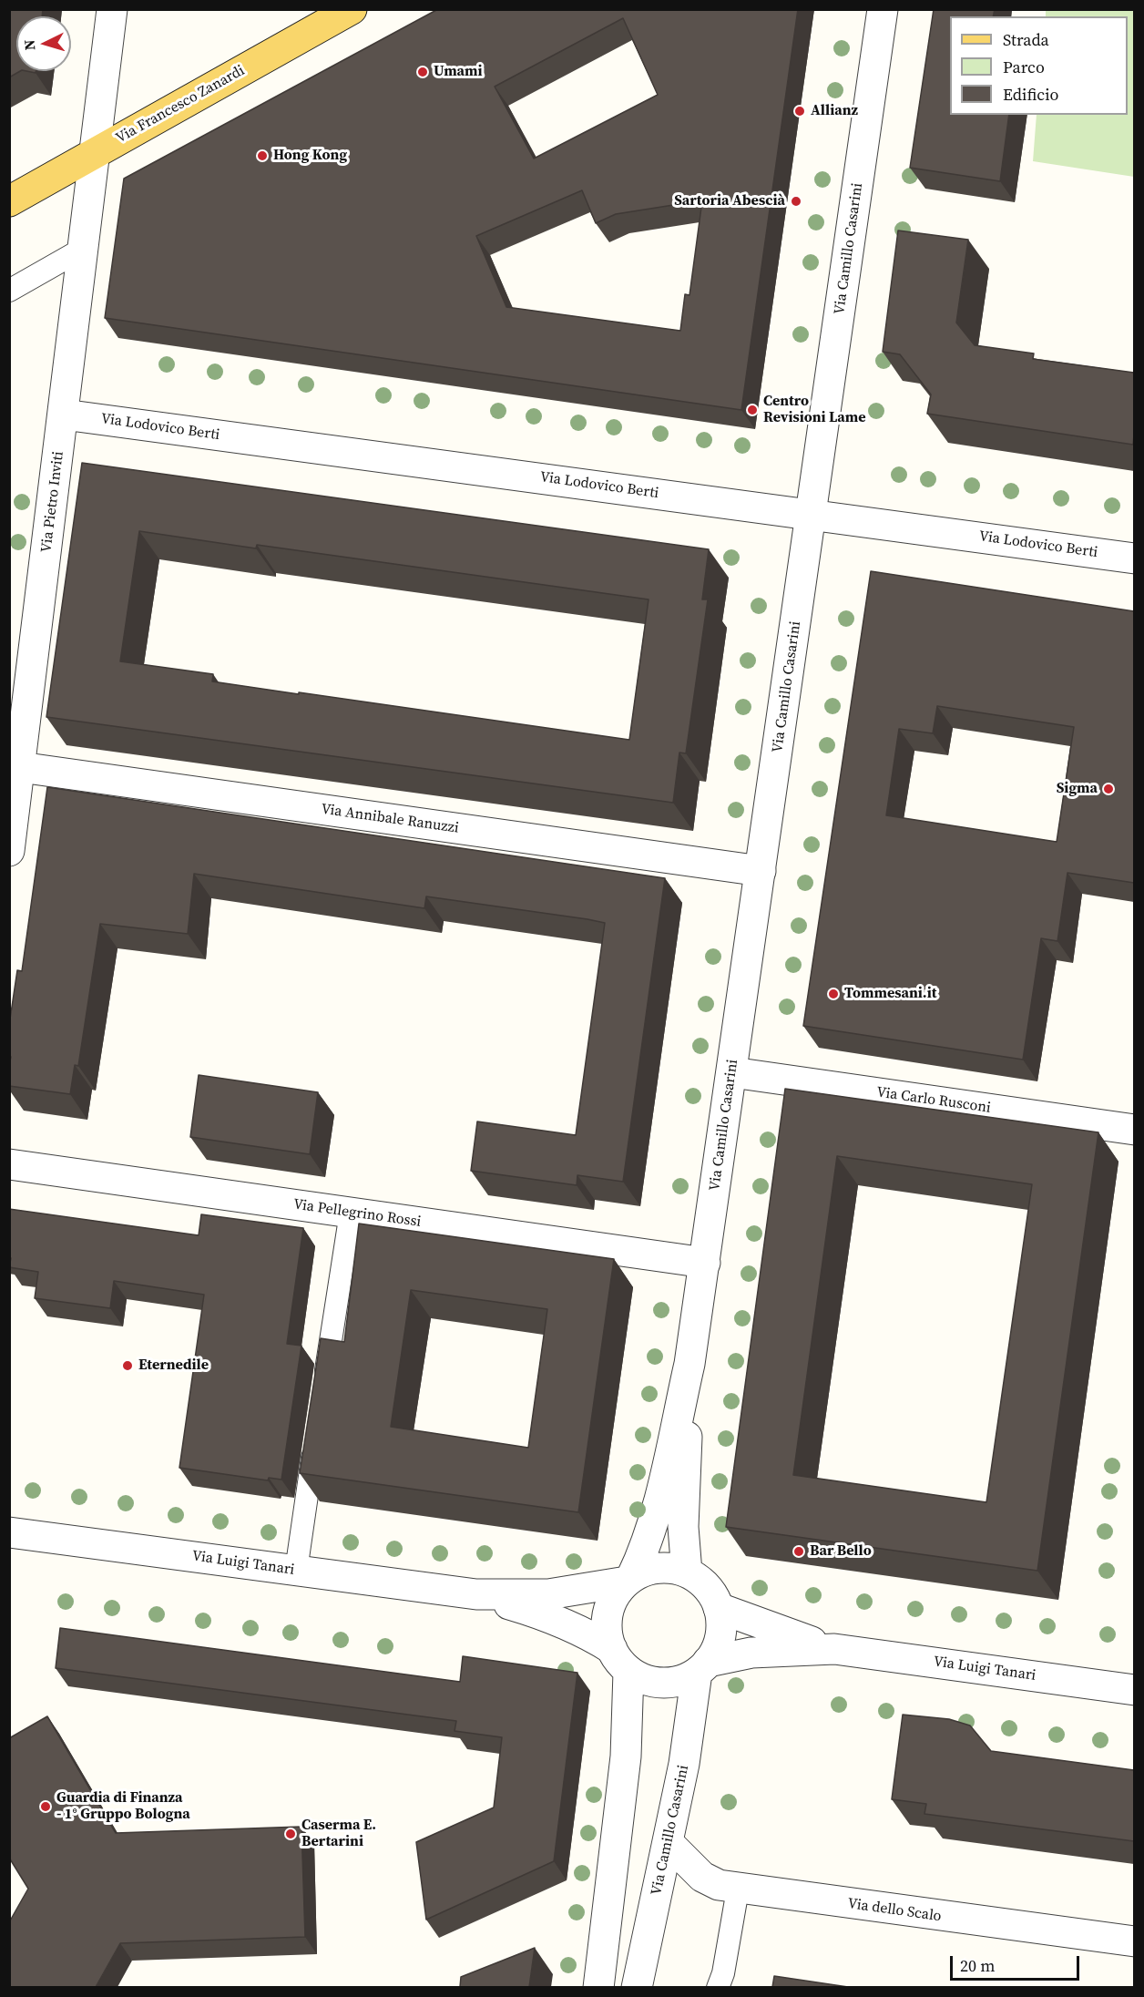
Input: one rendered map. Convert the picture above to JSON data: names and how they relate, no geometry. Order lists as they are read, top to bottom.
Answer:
{
  "streets": {
    "main road": ["Via Francesco Zanardi"],
    "street": [
      "Via Camillo Casarini",
      "Via Lodovico Berti",
      "Via Pietro Inviti",
      "Via Annibale Ranuzzi",
      "Via Carlo Rusconi",
      "Via Pellegrino Rossi",
      "Via Luigi Tanari",
      "Via dello Scalo"
    ]
  },
  "crossings": [
    ["Via Francesco Zanardi", "Via Pietro Inviti"],
    ["Via Camillo Casarini", "Via Lodovico Berti"],
    ["Via Camillo Casarini", "Via Annibale Ranuzzi"],
    ["Via Camillo Casarini", "Via Carlo Rusconi"],
    ["Via Camillo Casarini", "Via Pellegrino Rossi"],
    ["Via Camillo Casarini", "Via Luigi Tanari"],
    ["Via Camillo Casarini", "Via dello Scalo"],
    ["Via Lodovico Berti", "Via Pietro Inviti"],
    ["Via Pietro Inviti", "Via Annibale Ranuzzi"]
  ],
  "places": [
    "Umami",
    "Allianz",
    "Hong Kong",
    "Sartoria Abescià",
    "Centro Revisioni Lame",
    "Sigma",
    "Tommesani.it",
    "Eternedile",
    "Bar Bello",
    "Guardia di Finanza - 1° Gruppo Bologna",
    "Caserma E. Bertarini"
  ],
  "legend": ["Strada", "Parco", "Edificio"],
  "scale_bar": "20 m",
  "north": "left"
}
